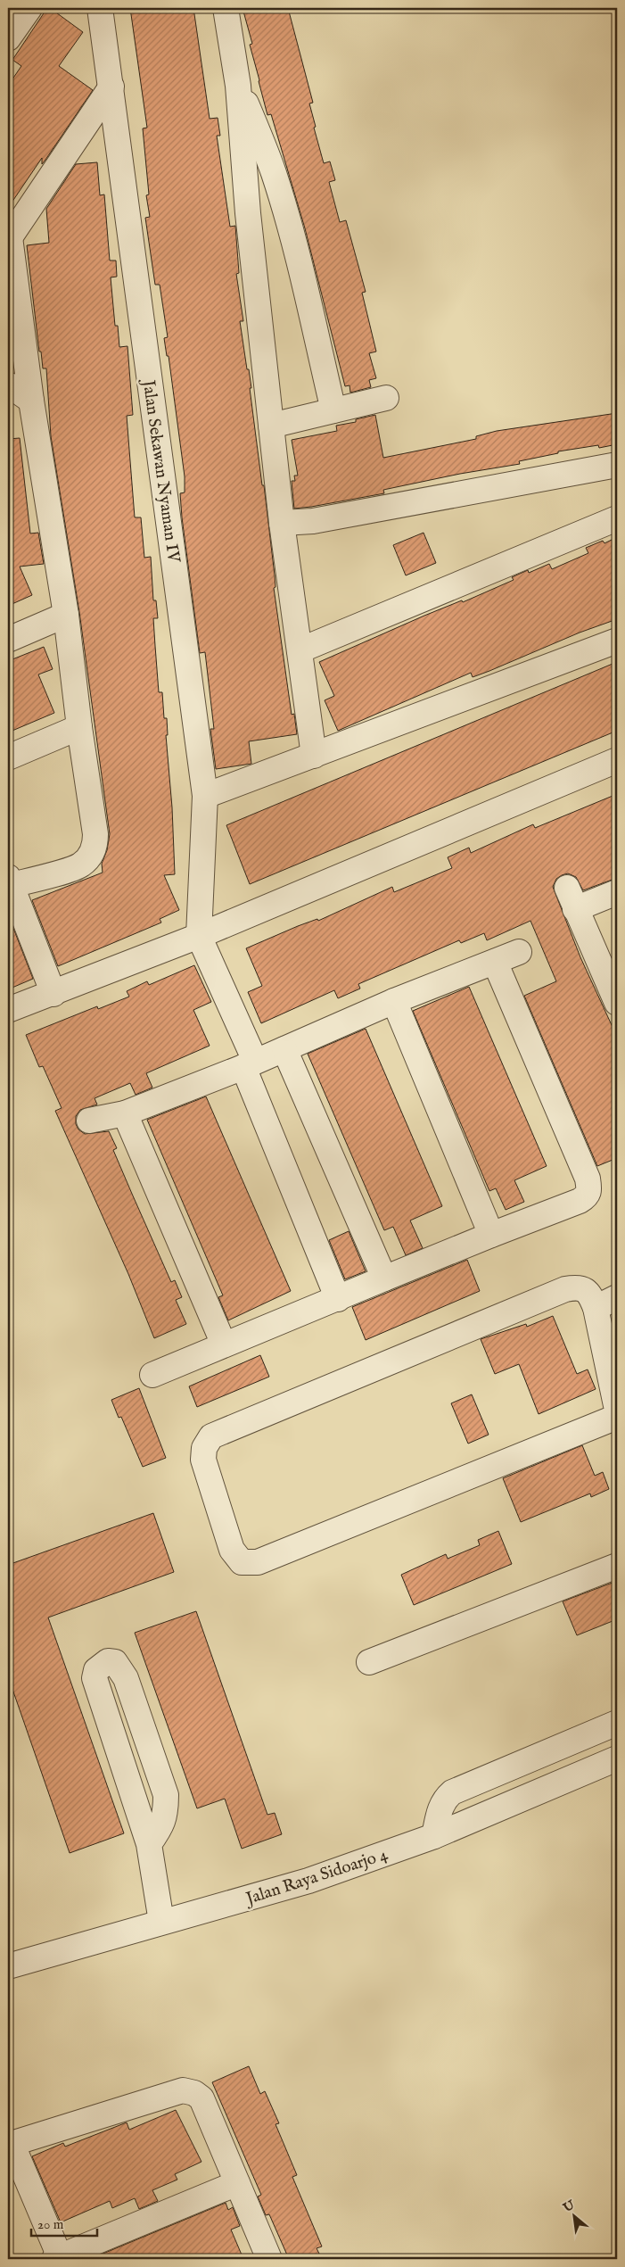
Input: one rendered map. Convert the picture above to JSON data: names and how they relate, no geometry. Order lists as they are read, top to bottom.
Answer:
{
  "streets": {
    "street": ["Jalan Sekawan Nyaman IV", "Jalan Raya Sidoarjo 4"]
  },
  "scale_bar": "20 m",
  "north": "top left"
}
